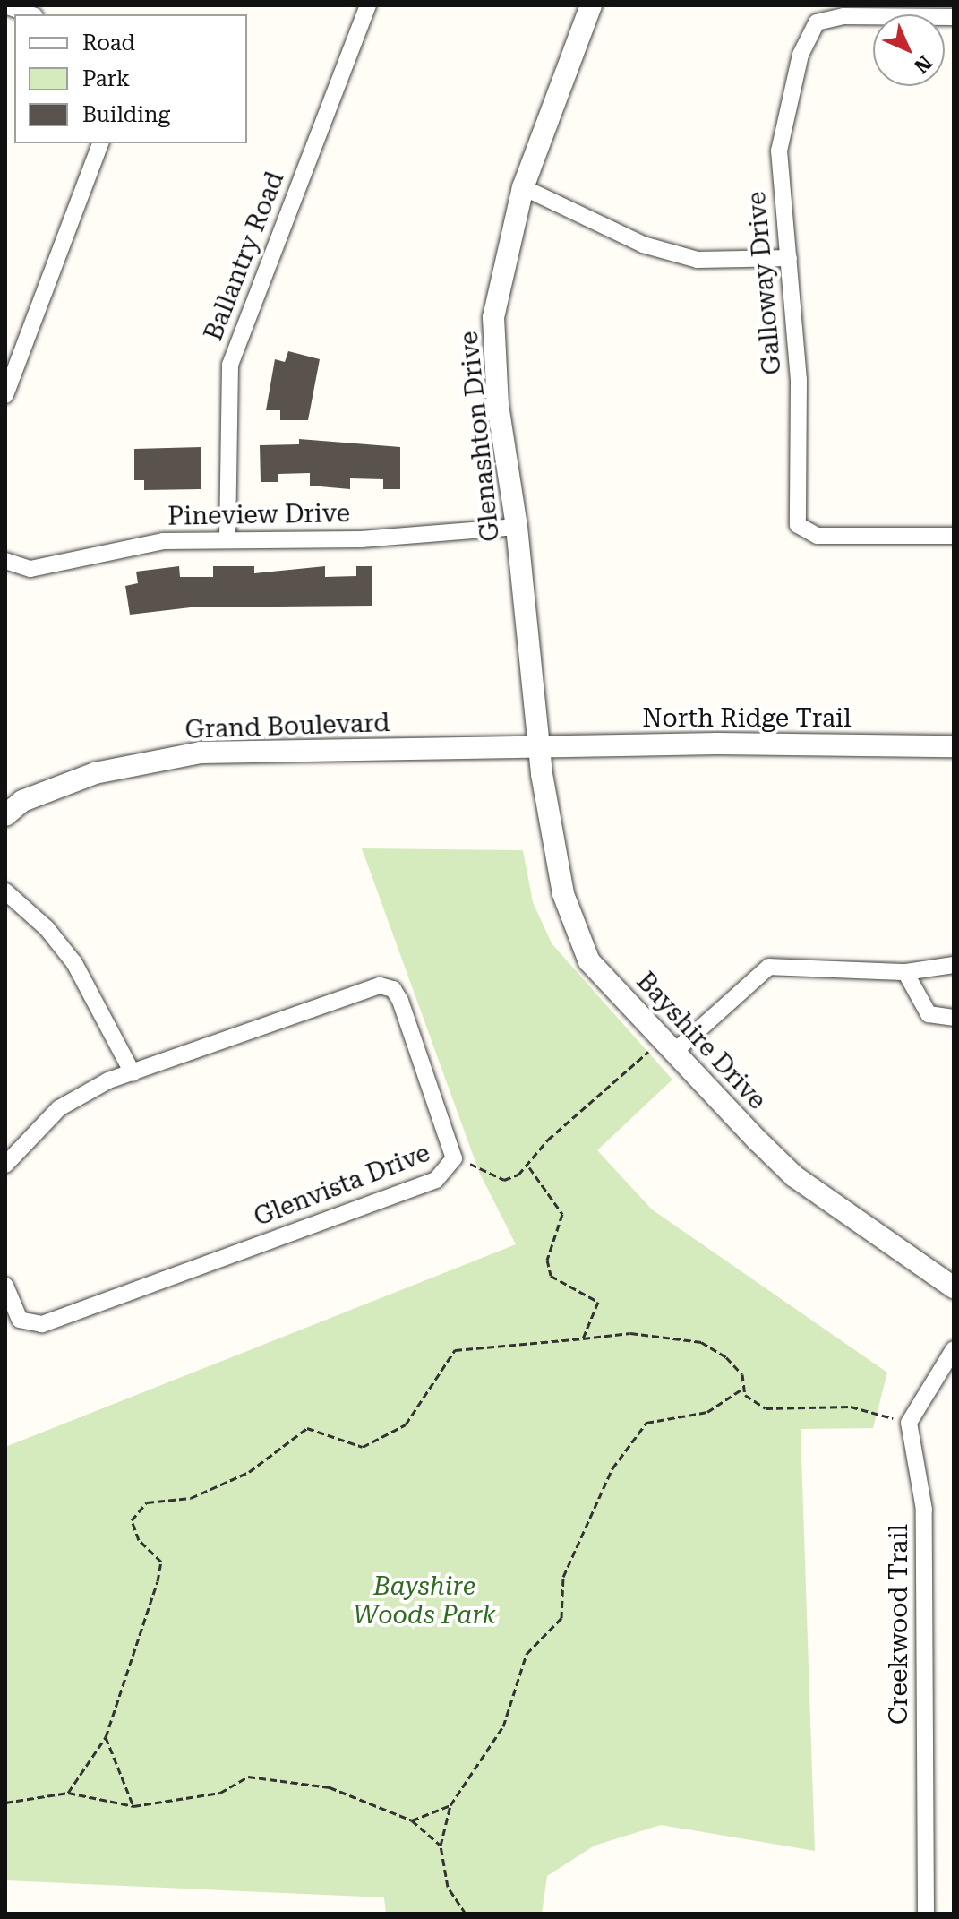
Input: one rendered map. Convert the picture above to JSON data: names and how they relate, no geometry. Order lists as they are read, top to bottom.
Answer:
{
  "streets": {
    "street": [
      "Ballantry Road",
      "Galloway Drive",
      "Glenashton Drive",
      "Pineview Drive",
      "North Ridge Trail",
      "Grand Boulevard",
      "Bayshire Drive",
      "Glenvista Drive",
      "Creekwood Trail"
    ]
  },
  "crossings": [
    ["Ballantry Road", "Pineview Drive"],
    ["Glenashton Drive", "Pineview Drive"],
    ["Glenashton Drive", "North Ridge Trail"],
    ["Glenashton Drive", "Grand Boulevard"],
    ["Glenashton Drive", "Bayshire Drive"],
    ["North Ridge Trail", "Grand Boulevard"],
    ["North Ridge Trail", "Bayshire Drive"],
    ["Grand Boulevard", "Bayshire Drive"]
  ],
  "parks": ["Bayshire Woods Park"],
  "legend": ["Road", "Park", "Building"],
  "north": "bottom right"
}
